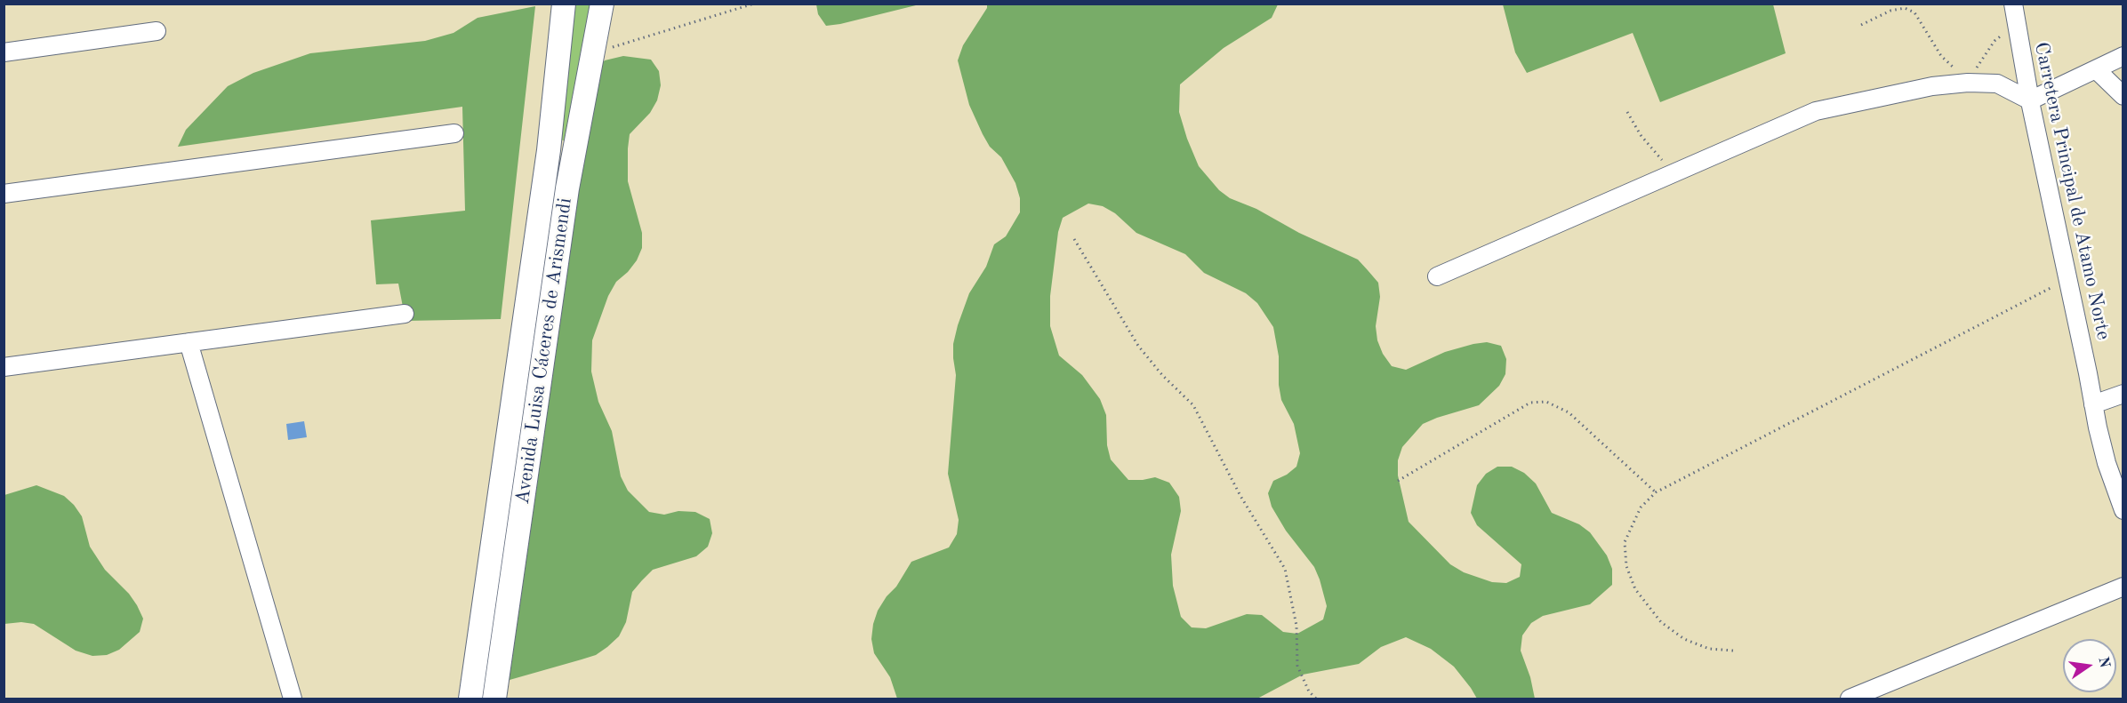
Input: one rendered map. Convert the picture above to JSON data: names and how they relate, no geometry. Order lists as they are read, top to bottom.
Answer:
{
  "streets": {
    "main road": ["Avenida Luisa Cáceres de Arismendi"],
    "street": ["Carretera Principal de Atamo Norte"]
  },
  "north": "right"
}
